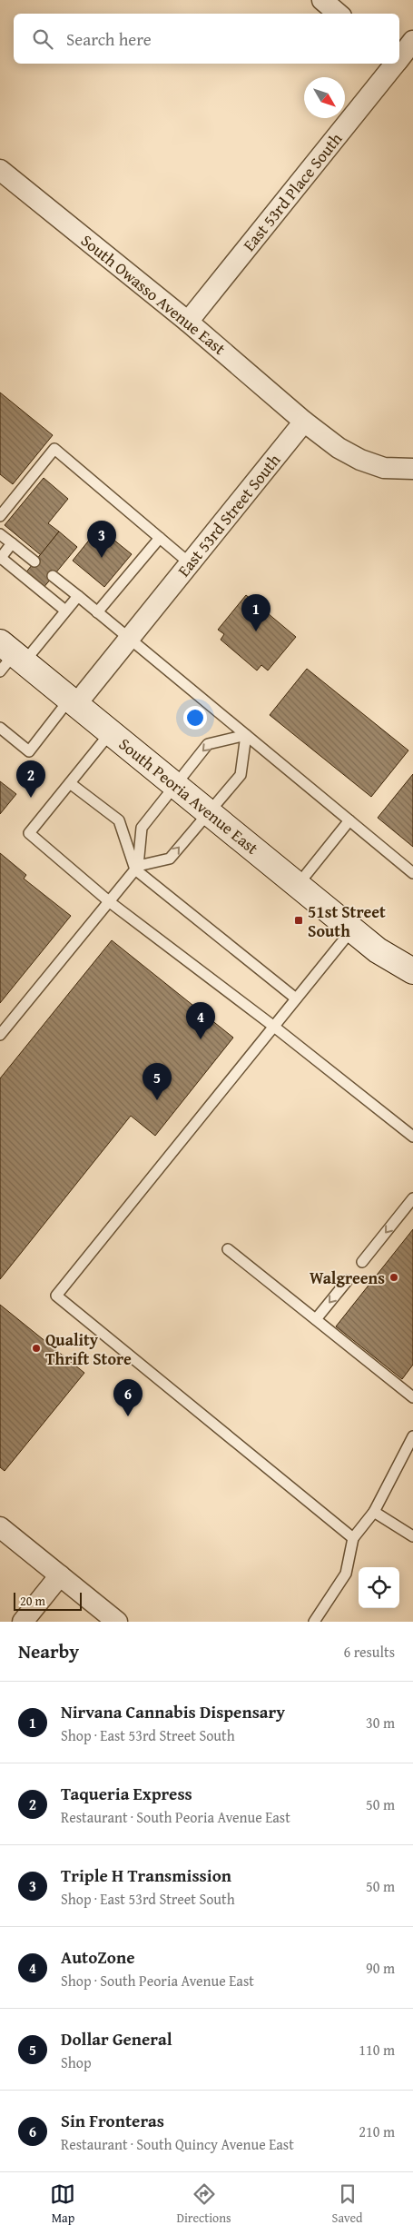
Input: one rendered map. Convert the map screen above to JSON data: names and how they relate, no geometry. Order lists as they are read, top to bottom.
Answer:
{
  "streets": {
    "main road": ["South Peoria Avenue East"],
    "street": ["East 53rd Place South", "South Owasso Avenue East", "East 53rd Street South"]
  },
  "crossings": [
    ["East 53rd Place South", "South Owasso Avenue East"],
    ["South Owasso Avenue East", "East 53rd Street South"],
    ["East 53rd Street South", "South Peoria Avenue East"]
  ],
  "places": {
    "transit": ["51st Street South"],
    "other": ["Walgreens", "Quality Thrift Store"]
  },
  "scale_bar": "20 m",
  "north": "bottom right",
  "page": {
    "search": "Search here",
    "pins": [
      "3",
      "1",
      "2",
      "4",
      "5",
      "6"
    ],
    "scale": "20 m",
    "heading": ["Nearby", "6 results"],
    "list": [
      {
        "mark": "1",
        "name": "Nirvana Cannabis Dispensary",
        "note": "Shop · East 53rd Street South",
        "value": "30 m"
      },
      {
        "mark": "2",
        "name": "Taqueria Express",
        "note": "Restaurant · South Peoria Avenue East",
        "value": "50 m"
      },
      {
        "mark": "3",
        "name": "Triple H Transmission",
        "note": "Shop · East 53rd Street South",
        "value": "50 m"
      },
      {
        "mark": "4",
        "name": "AutoZone",
        "note": "Shop · South Peoria Avenue East",
        "value": "90 m"
      },
      {
        "mark": "5",
        "name": "Dollar General",
        "note": "Shop",
        "value": "110 m"
      },
      {
        "mark": "6",
        "name": "Sin Fronteras",
        "note": "Restaurant · South Quincy Avenue East",
        "value": "210 m"
      }
    ],
    "nav": ["Map", "Directions", "Saved"]
  }
}
